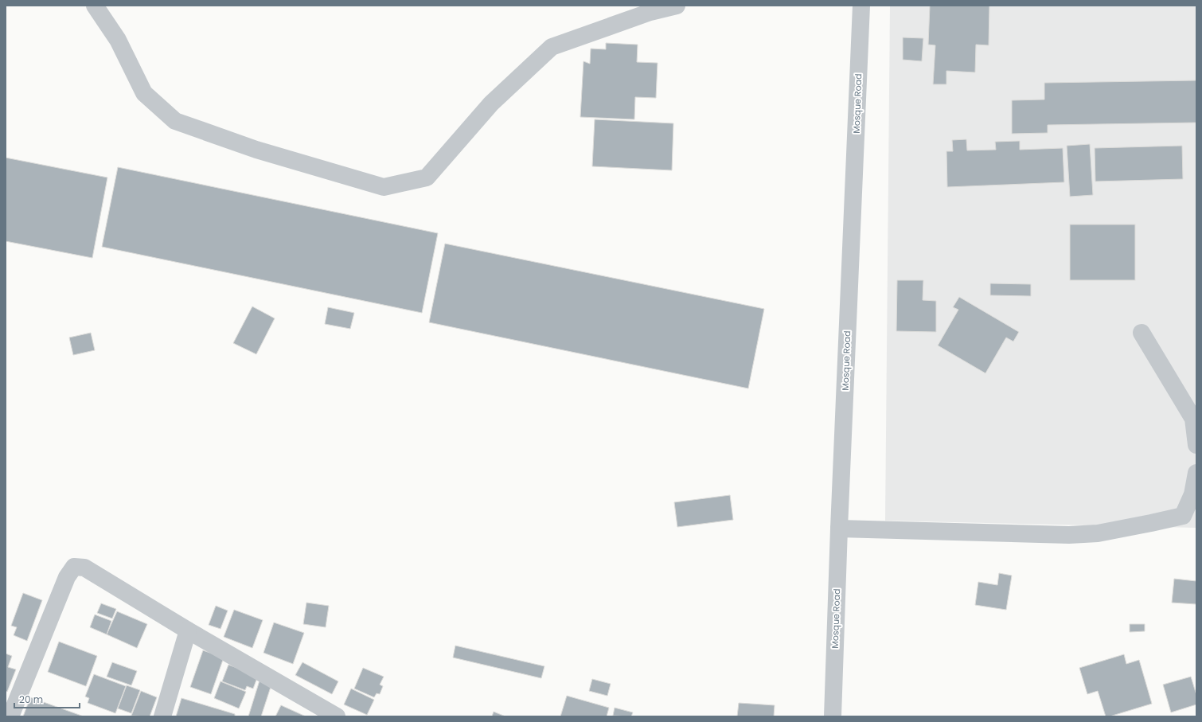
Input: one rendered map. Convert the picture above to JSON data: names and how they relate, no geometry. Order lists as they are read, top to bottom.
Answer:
{
  "streets": {
    "street": ["Mosque Road"]
  },
  "scale_bar": "20 m"
}
